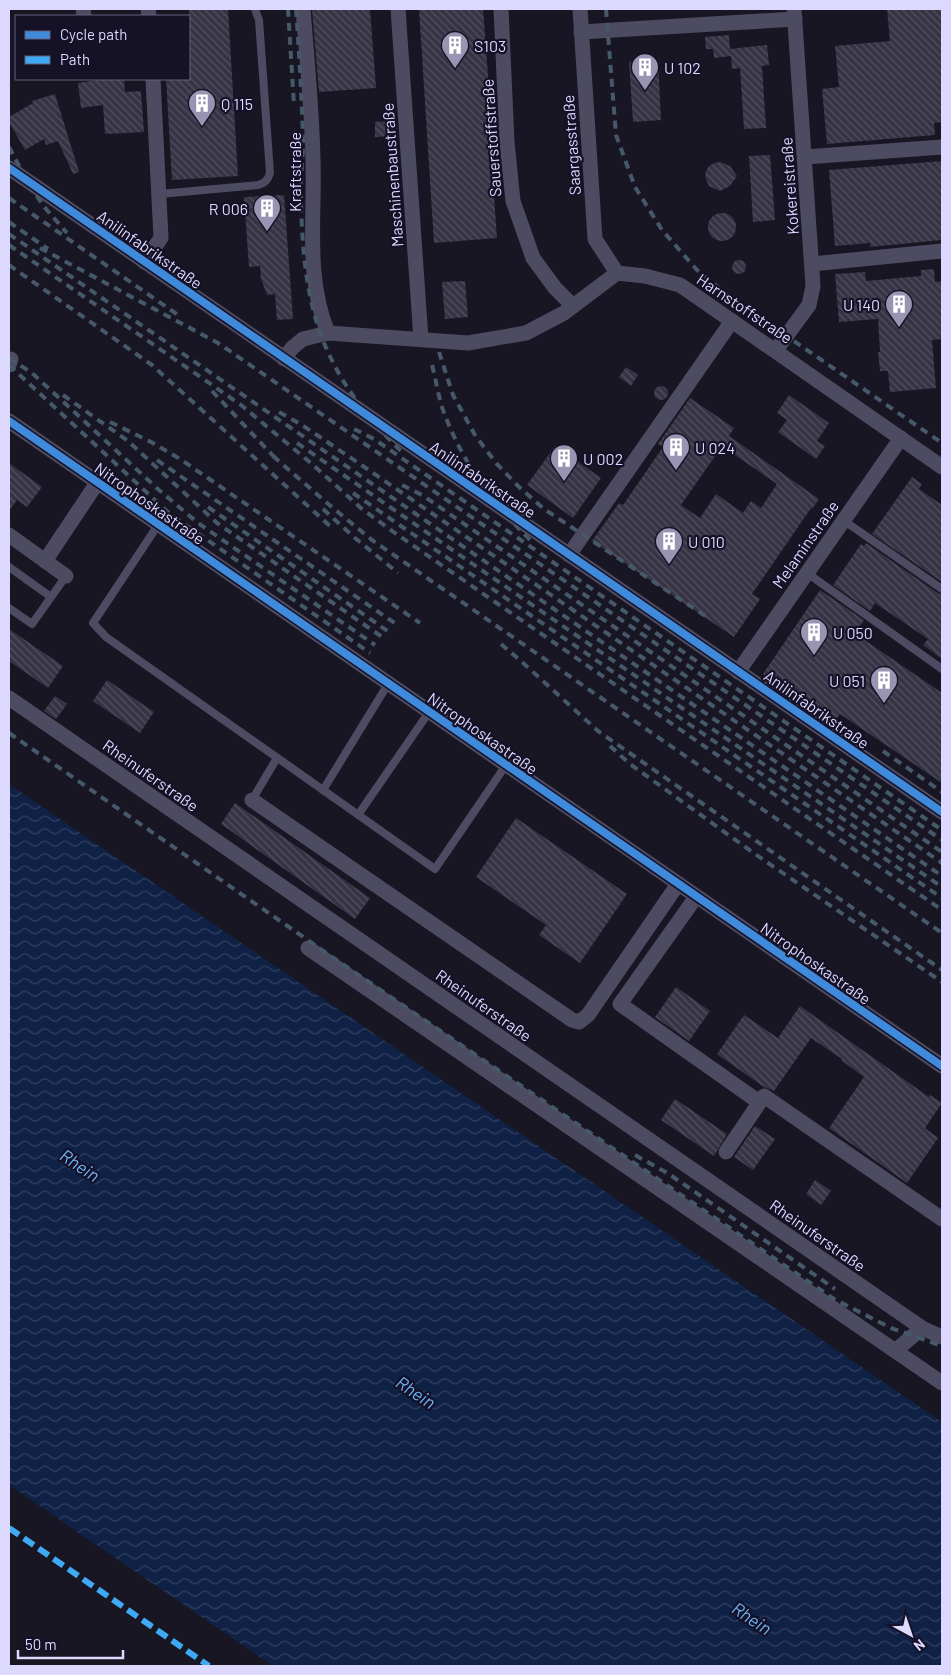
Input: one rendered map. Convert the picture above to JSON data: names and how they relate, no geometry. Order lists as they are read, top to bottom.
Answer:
{
  "streets": {
    "street": [
      "Sauerstoffstraße",
      "Saargasstraße",
      "Kraftstraße",
      "Maschinenbaustraße",
      "Kokereistraße",
      "Anilinfabrikstraße",
      "Harnstoffstraße",
      "Nitrophoskastraße",
      "Melaminstraße",
      "Rheinuferstraße"
    ]
  },
  "crossings": [
    ["Saargasstraße", "Harnstoffstraße"],
    ["Kokereistraße", "Harnstoffstraße"],
    ["Anilinfabrikstraße", "Melaminstraße"],
    ["Harnstoffstraße", "Melaminstraße"]
  ],
  "water": ["Rhein"],
  "places": {
    "building": [
      "S103",
      "U 102",
      "Q 115",
      "R 006",
      "U 140",
      "U 024",
      "U 002",
      "U 010",
      "U 050",
      "U 051"
    ]
  },
  "legend": ["Cycle path", "Path"],
  "scale_bar": "50 m",
  "north": "bottom right"
}
